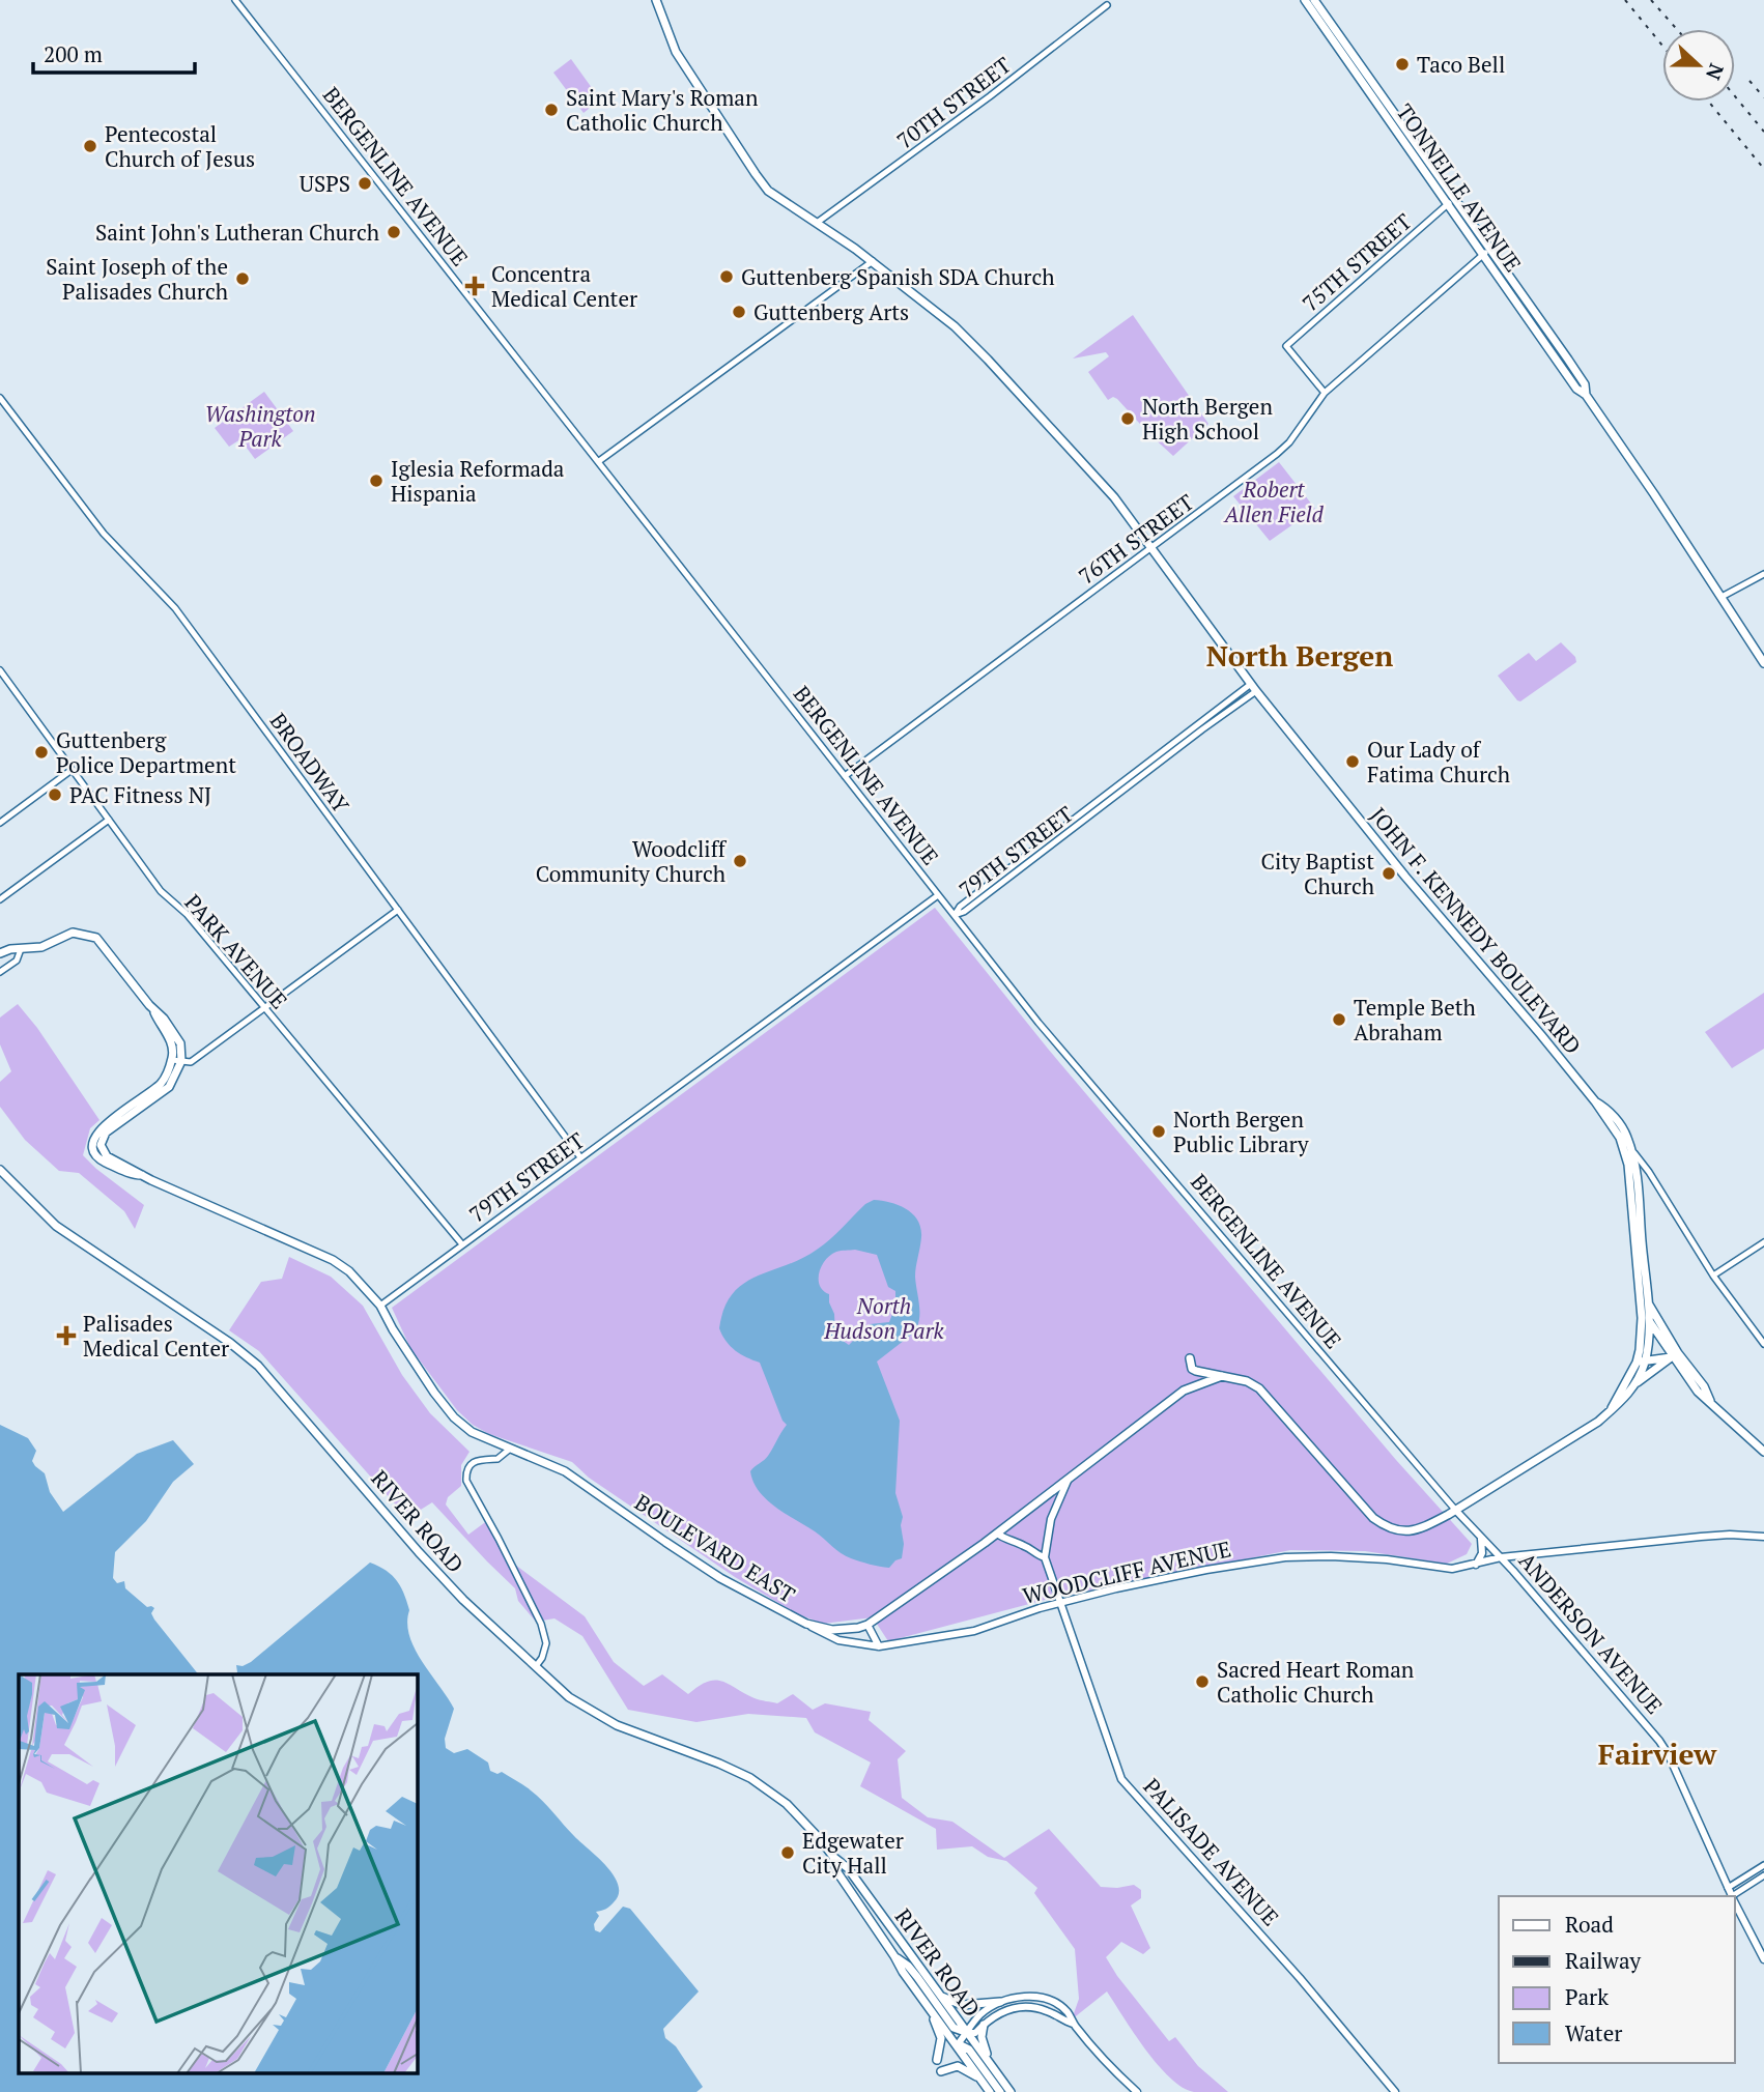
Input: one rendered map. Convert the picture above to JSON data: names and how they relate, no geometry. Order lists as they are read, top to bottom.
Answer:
{
  "streets": {
    "main road": [
      "BERGENLINE AVENUE",
      "TONNELLE AVENUE",
      "JOHN F. KENNEDY BOULEVARD",
      "RIVER ROAD",
      "BOULEVARD EAST",
      "WOODCLIFF AVENUE",
      "ANDERSON AVENUE",
      "PALISADE AVENUE"
    ],
    "street": [
      "70TH STREET",
      "75TH STREET",
      "76TH STREET",
      "BROADWAY",
      "79TH STREET",
      "PARK AVENUE"
    ]
  },
  "crossings": [
    ["70TH STREET", "JOHN F. KENNEDY BOULEVARD"],
    ["BERGENLINE AVENUE", "76TH STREET"],
    ["BERGENLINE AVENUE", "79TH STREET"],
    ["BERGENLINE AVENUE", "JOHN F. KENNEDY BOULEVARD"],
    ["BERGENLINE AVENUE", "ANDERSON AVENUE"],
    ["TONNELLE AVENUE", "75TH STREET"],
    ["TONNELLE AVENUE", "76TH STREET"],
    ["75TH STREET", "76TH STREET"],
    ["76TH STREET", "JOHN F. KENNEDY BOULEVARD"],
    ["BROADWAY", "79TH STREET"],
    ["79TH STREET", "JOHN F. KENNEDY BOULEVARD"],
    ["79TH STREET", "PARK AVENUE"],
    ["79TH STREET", "BOULEVARD EAST"],
    ["BOULEVARD EAST", "WOODCLIFF AVENUE"],
    ["WOODCLIFF AVENUE", "ANDERSON AVENUE"],
    ["WOODCLIFF AVENUE", "PALISADE AVENUE"]
  ],
  "districts": ["North Bergen", "Fairview"],
  "parks": ["Washington Park", "Robert Allen Field", "North Hudson Park"],
  "places": {
    "other": [
      "Taco Bell",
      "Saint Mary's Roman Catholic Church",
      "Pentecostal Church of Jesus",
      "USPS",
      "Saint John's Lutheran Church",
      "Guttenberg Spanish SDA Church",
      "Saint Joseph of the Palisades Church",
      "Guttenberg Arts",
      "North Bergen High School",
      "Iglesia Reformada Hispania",
      "Guttenberg Police Department",
      "Our Lady of Fatima Church",
      "PAC Fitness NJ",
      "Woodcliff Community Church",
      "City Baptist Church",
      "Temple Beth Abraham",
      "North Bergen Public Library",
      "Sacred Heart Roman Catholic Church",
      "Edgewater City Hall"
    ],
    "health": ["Concentra Medical Center", "Palisades Medical Center"]
  },
  "legend": [
    "Road",
    "Railway",
    "Park",
    "Water"
  ],
  "scale_bar": "200 m",
  "north": "right"
}
